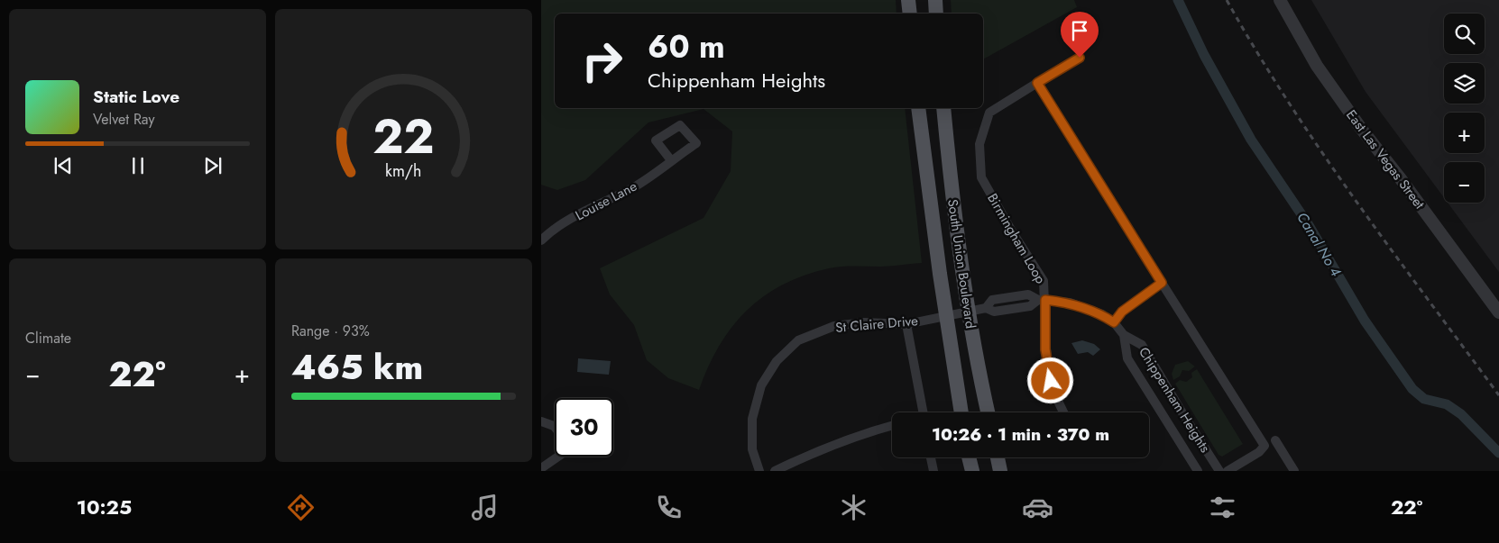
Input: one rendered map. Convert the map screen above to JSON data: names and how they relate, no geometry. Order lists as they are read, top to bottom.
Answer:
{
  "streets": {
    "main road": ["South Union Boulevard"],
    "street": [
      "East Las Vegas Street",
      "Louise Lane",
      "Birmingham Loop",
      "St Claire Drive",
      "Chippenham Heights"
    ]
  },
  "crossings": [
    ["Birmingham Loop", "Chippenham Heights"],
    ["South Union Boulevard", "St Claire Drive"],
    ["South Union Boulevard", "Chippenham Heights"],
    ["St Claire Drive", "Chippenham Heights"]
  ],
  "water": ["Canal No 4"],
  "page": {
    "map_buttons": ["+", "−"],
    "turn": ["60 m", "Chippenham Heights"],
    "song": ["Static Love", "Velvet Ray"],
    "tile": [
      "Climate",
      ["Range · 93%", "465 km"]
    ],
    "heat": ["−", "22°", "+"],
    "limit": "30",
    "trip": "10:26 · 1 min · 370 m",
    "tabs": ["10:25", "22°"],
    "gauge": ["22", "km/h"]
  }
}
